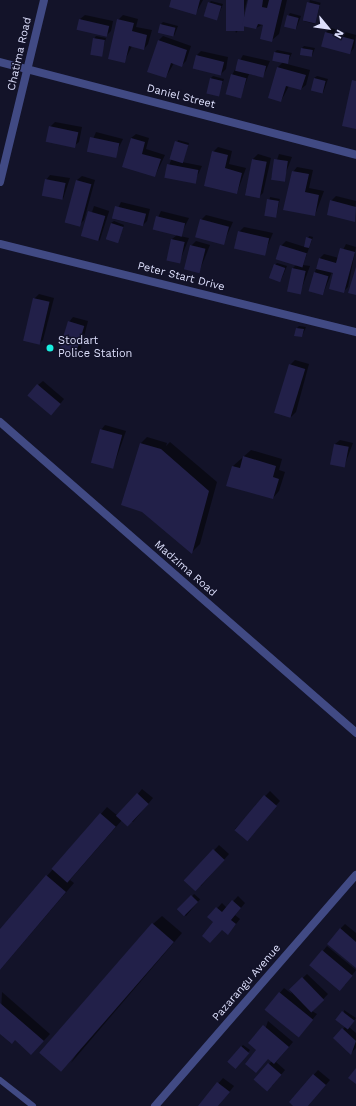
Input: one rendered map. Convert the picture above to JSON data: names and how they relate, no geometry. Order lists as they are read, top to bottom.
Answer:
{
  "streets": {
    "street": [
      "Chatima Road",
      "Daniel Street",
      "Peter Start Drive",
      "Madzima Road",
      "Pazarangu Avenue"
    ]
  },
  "crossings": [
    ["Chatima Road", "Daniel Street"]
  ],
  "places": ["Stodart Police Station"],
  "north": "bottom right"
}
